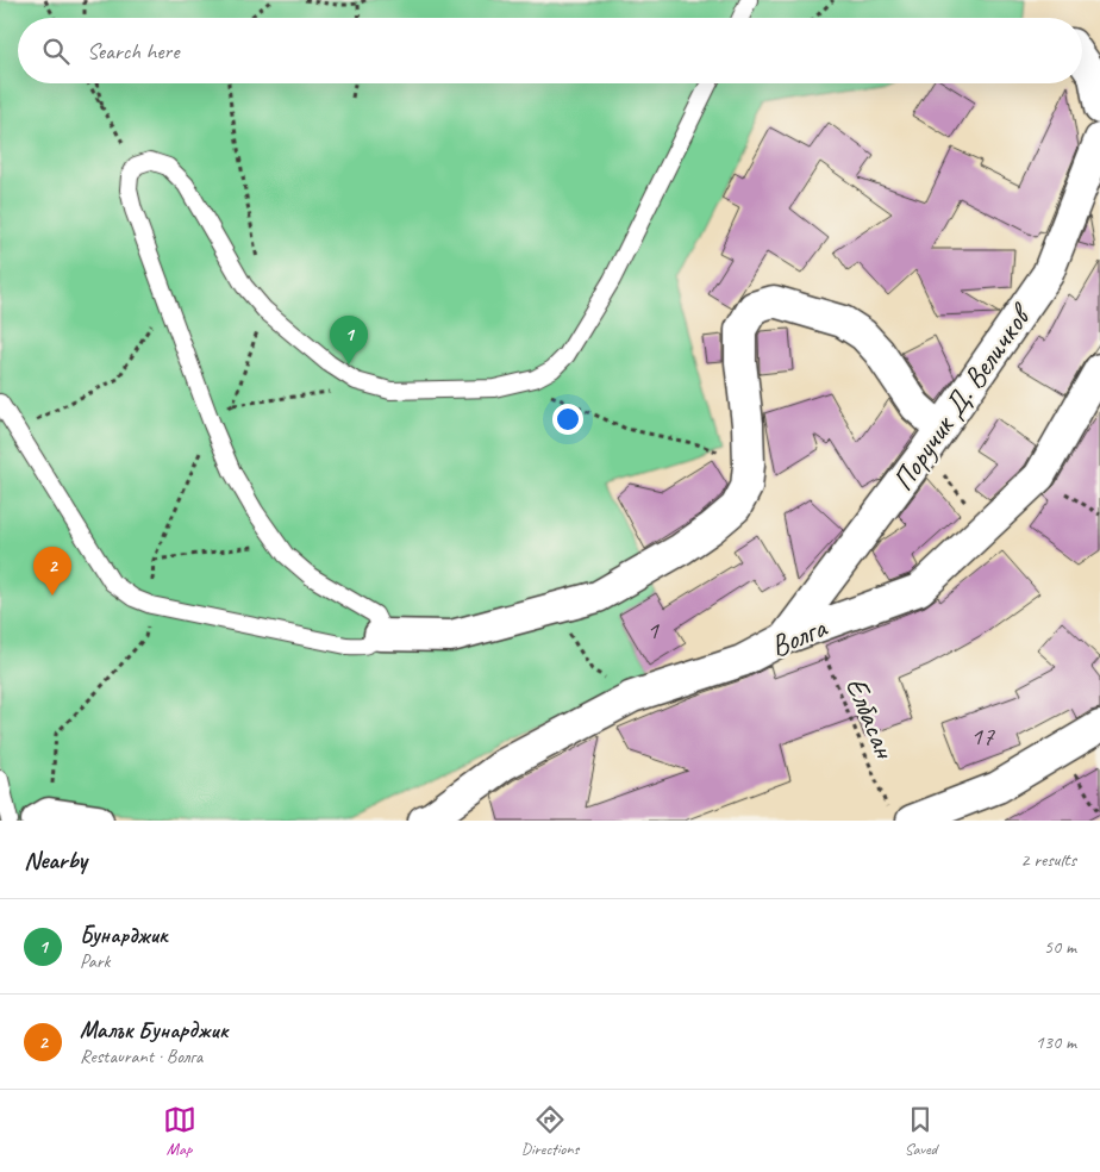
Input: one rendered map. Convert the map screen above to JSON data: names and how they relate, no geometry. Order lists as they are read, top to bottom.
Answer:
{
  "streets": {
    "street": ["Поручик Д. Величков", "Волга"],
    "path": ["Елбасан"]
  },
  "crossings": [
    ["Поручик Д. Величков", "Волга"],
    ["Поручик Д. Величков", "Елбасан"],
    ["Волга", "Елбасан"]
  ],
  "house_numbers": ["1", "17"],
  "page": {
    "search": "Search here",
    "pins": ["1", "2"],
    "heading": ["Nearby", "2 results"],
    "list": [
      {
        "mark": "1",
        "name": "Бунарджик",
        "note": "Park",
        "value": "50 m"
      },
      {
        "mark": "2",
        "name": "Малък Бунарджик",
        "note": "Restaurant · Волга",
        "value": "130 m"
      }
    ],
    "nav": ["Map", "Directions", "Saved"]
  }
}
